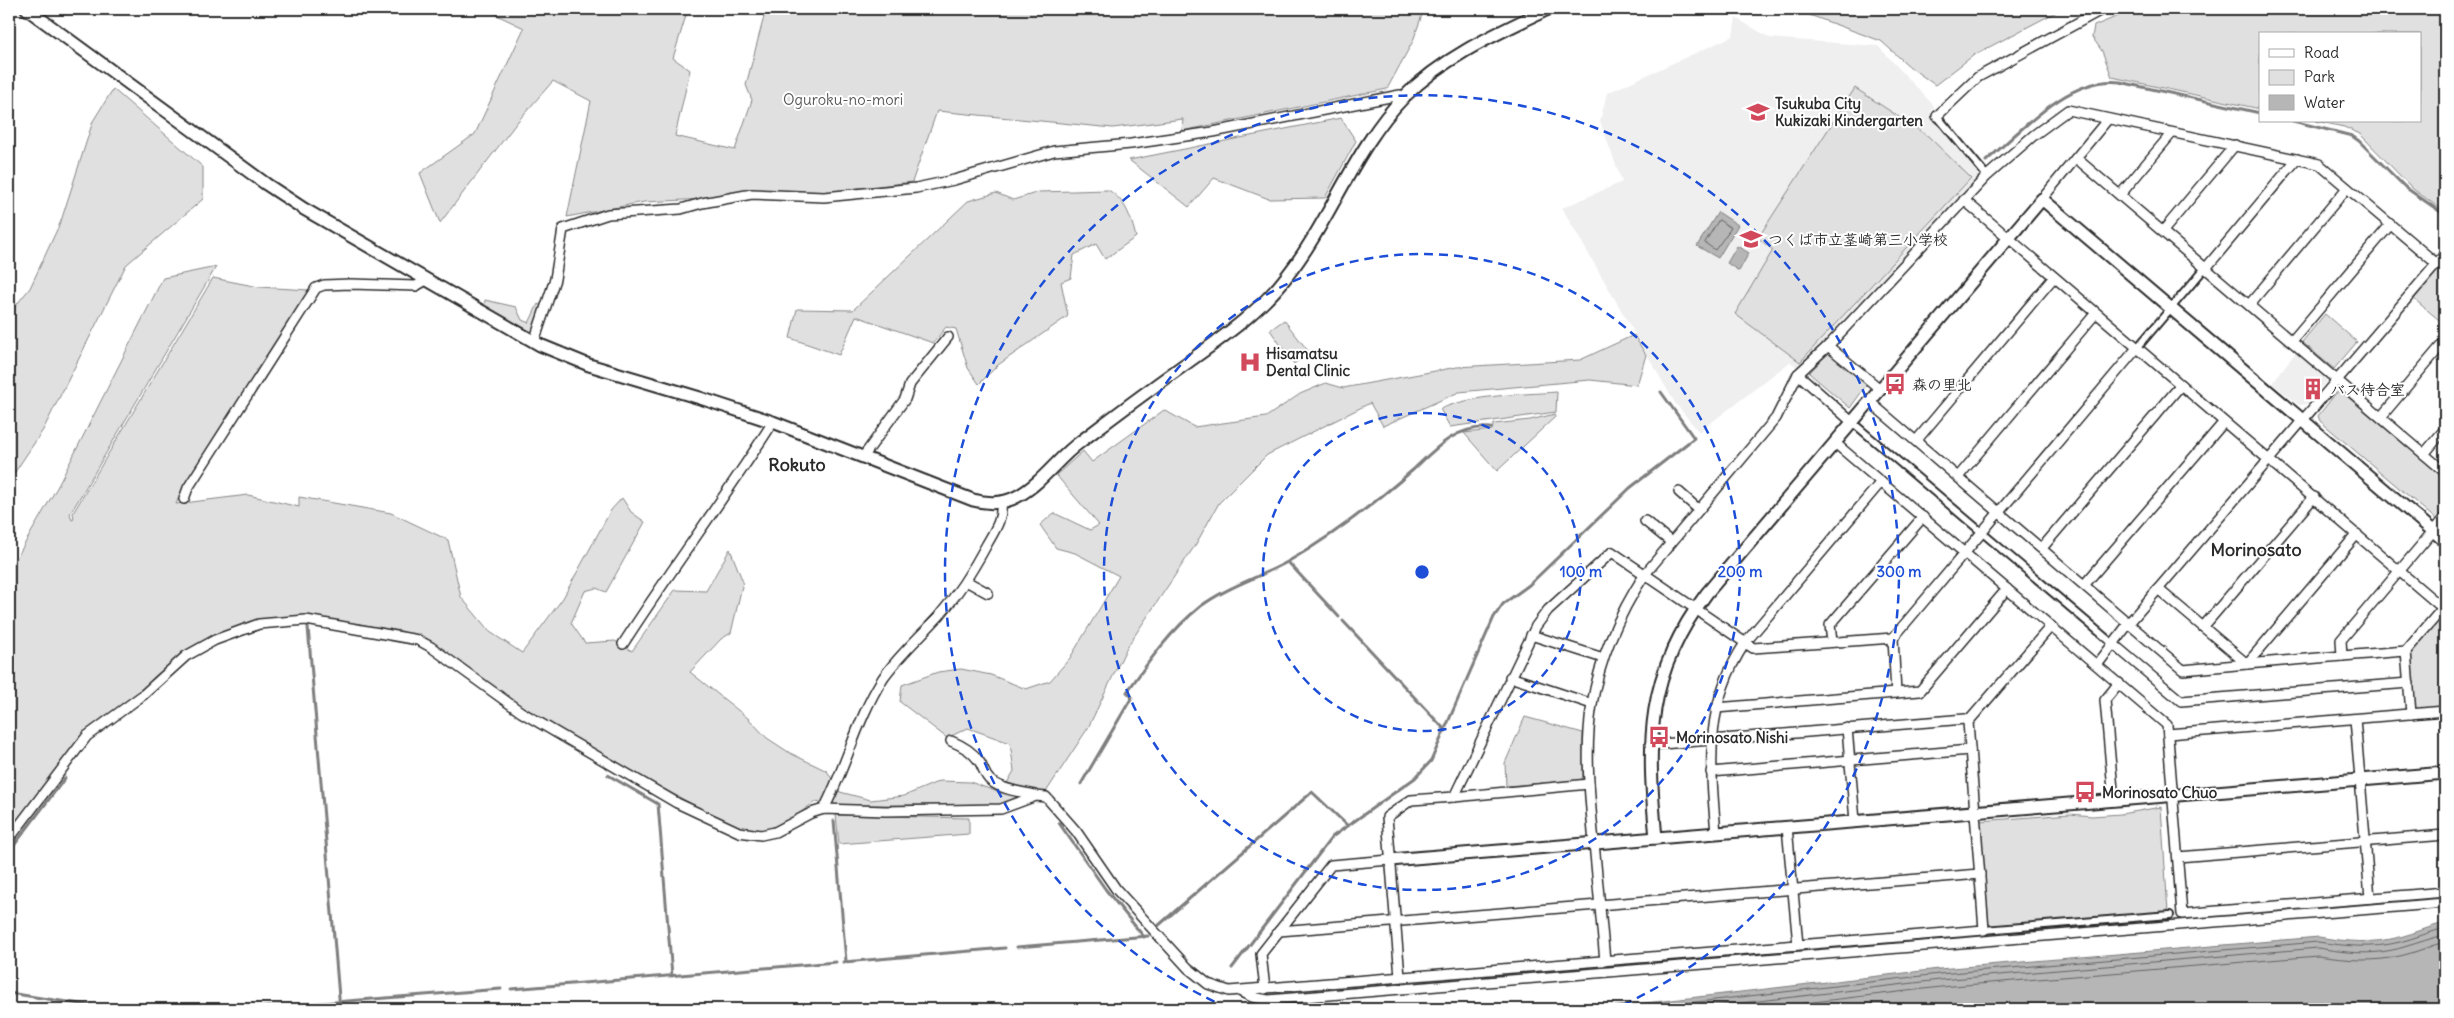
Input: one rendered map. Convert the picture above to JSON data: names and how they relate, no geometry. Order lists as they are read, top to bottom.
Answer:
{
  "districts": ["Rokuto", "Morinosato"],
  "parks": ["Oguroku-no-mori"],
  "places": {
    "school or university": ["Tsukuba City Kukizaki Kindergarten", "つくば市立茎崎第三小学校"],
    "hospital": ["Hisamatsu Dental Clinic"],
    "bus stop": ["森の里北", "Morinosato Nishi", "Morinosato Chuo"],
    "building": ["バス待合室"]
  },
  "legend": ["Road", "Park", "Water"],
  "rings": ["100 m", "200 m", "300 m"]
}
